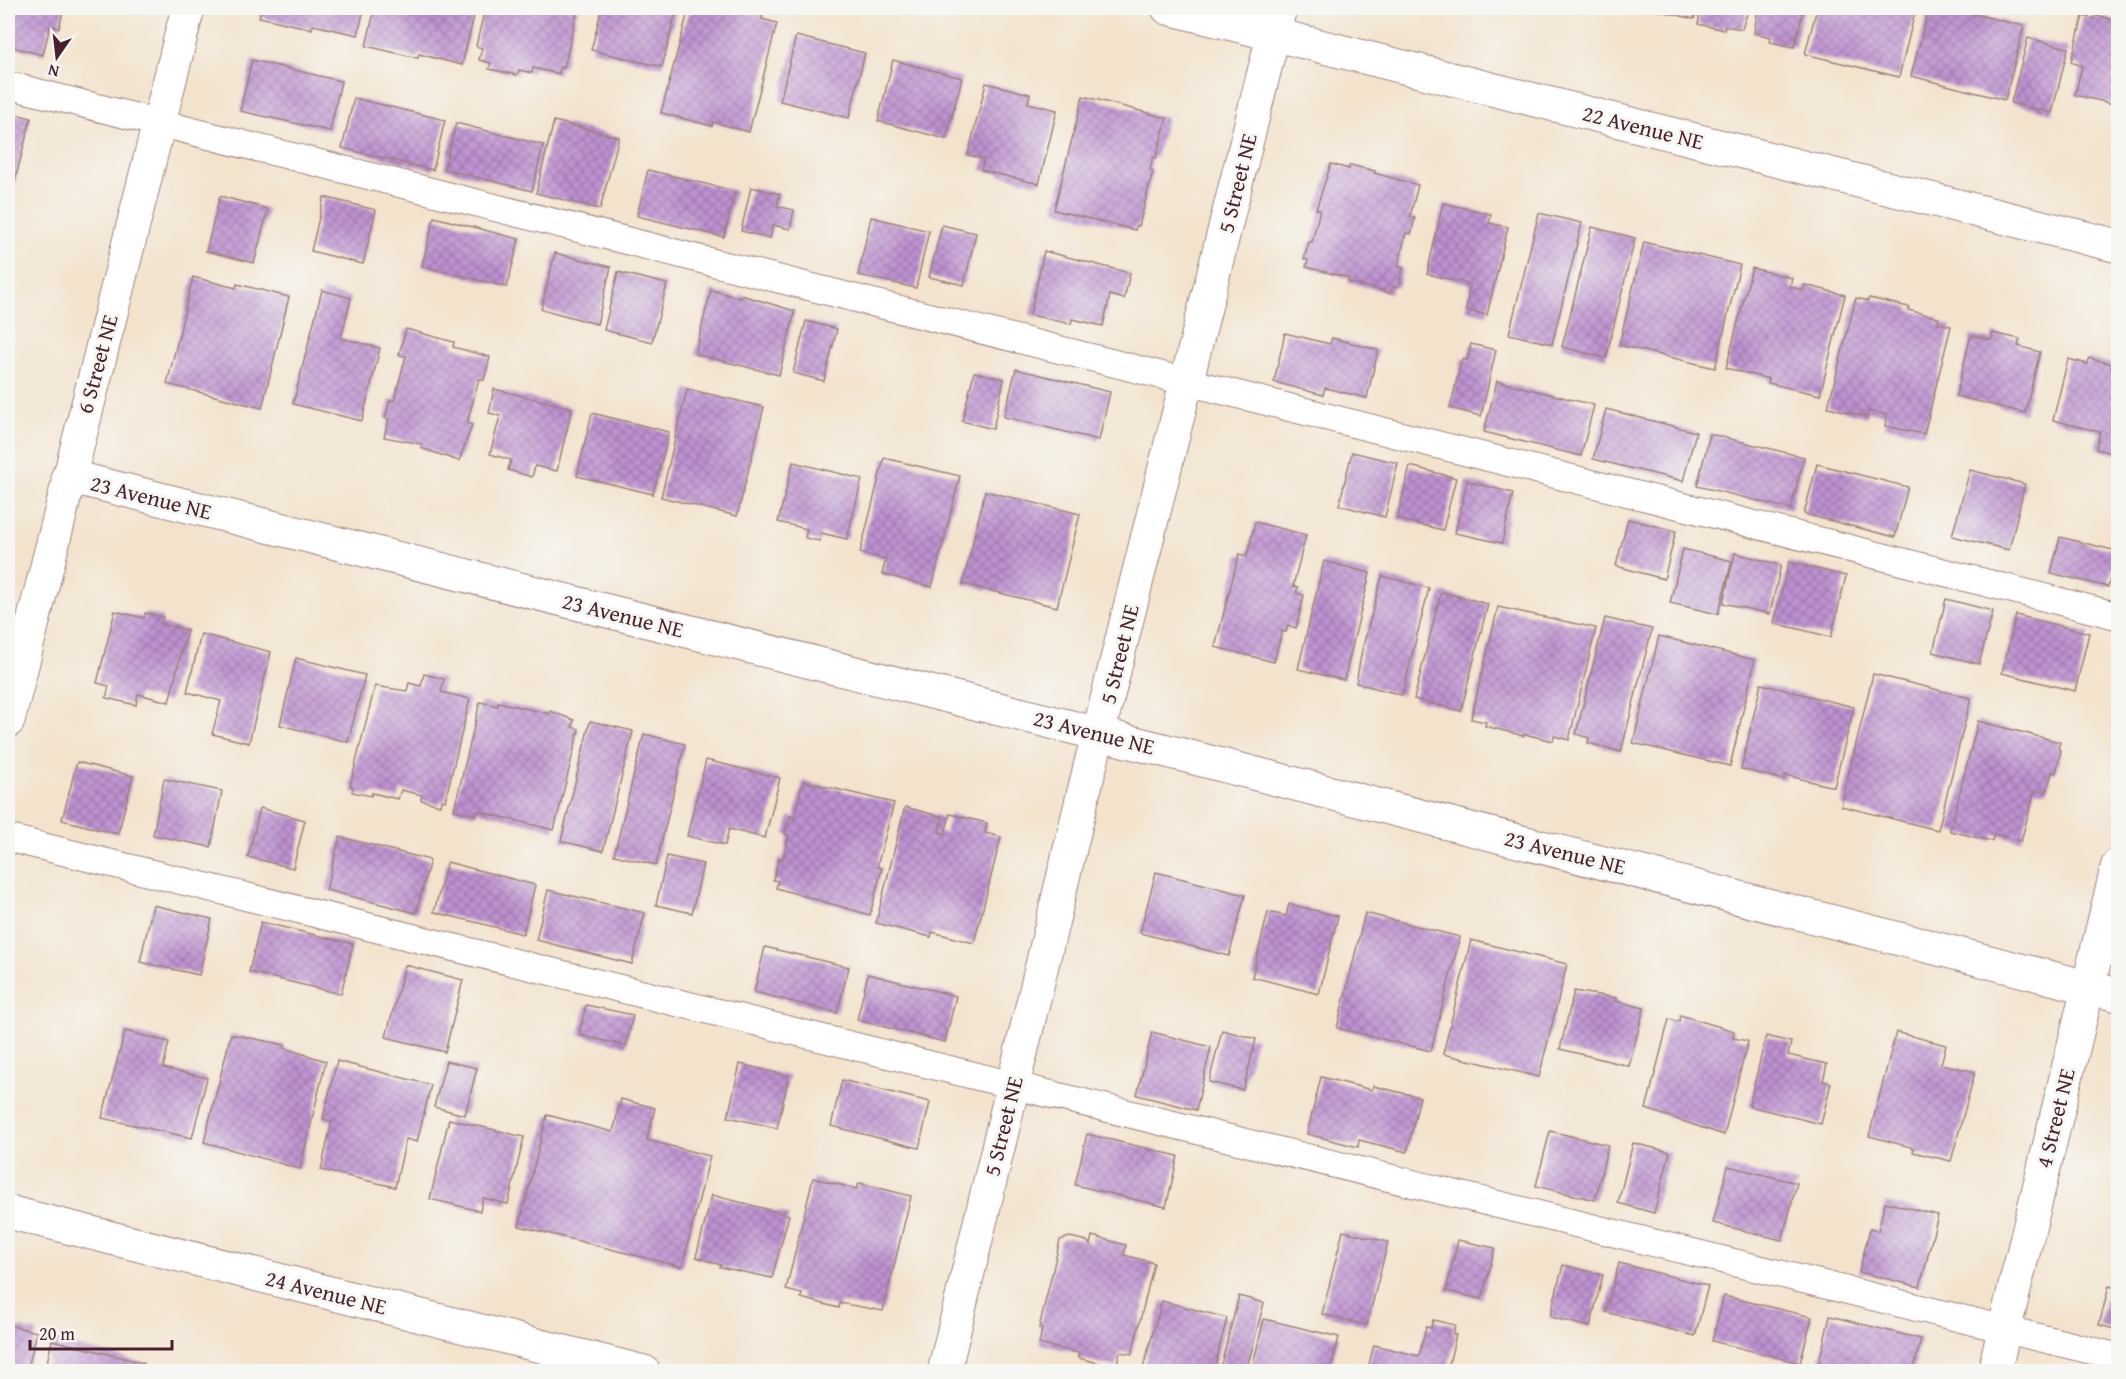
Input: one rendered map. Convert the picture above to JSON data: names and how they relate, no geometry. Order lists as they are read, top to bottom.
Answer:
{
  "streets": {
    "street": [
      "22 Avenue NE",
      "5 Street NE",
      "6 Street NE",
      "23 Avenue NE",
      "4 Street NE",
      "24 Avenue NE"
    ]
  },
  "crossings": [
    ["22 Avenue NE", "5 Street NE"],
    ["5 Street NE", "23 Avenue NE"],
    ["6 Street NE", "23 Avenue NE"],
    ["23 Avenue NE", "4 Street NE"]
  ],
  "scale_bar": "20 m",
  "north": "bottom"
}
